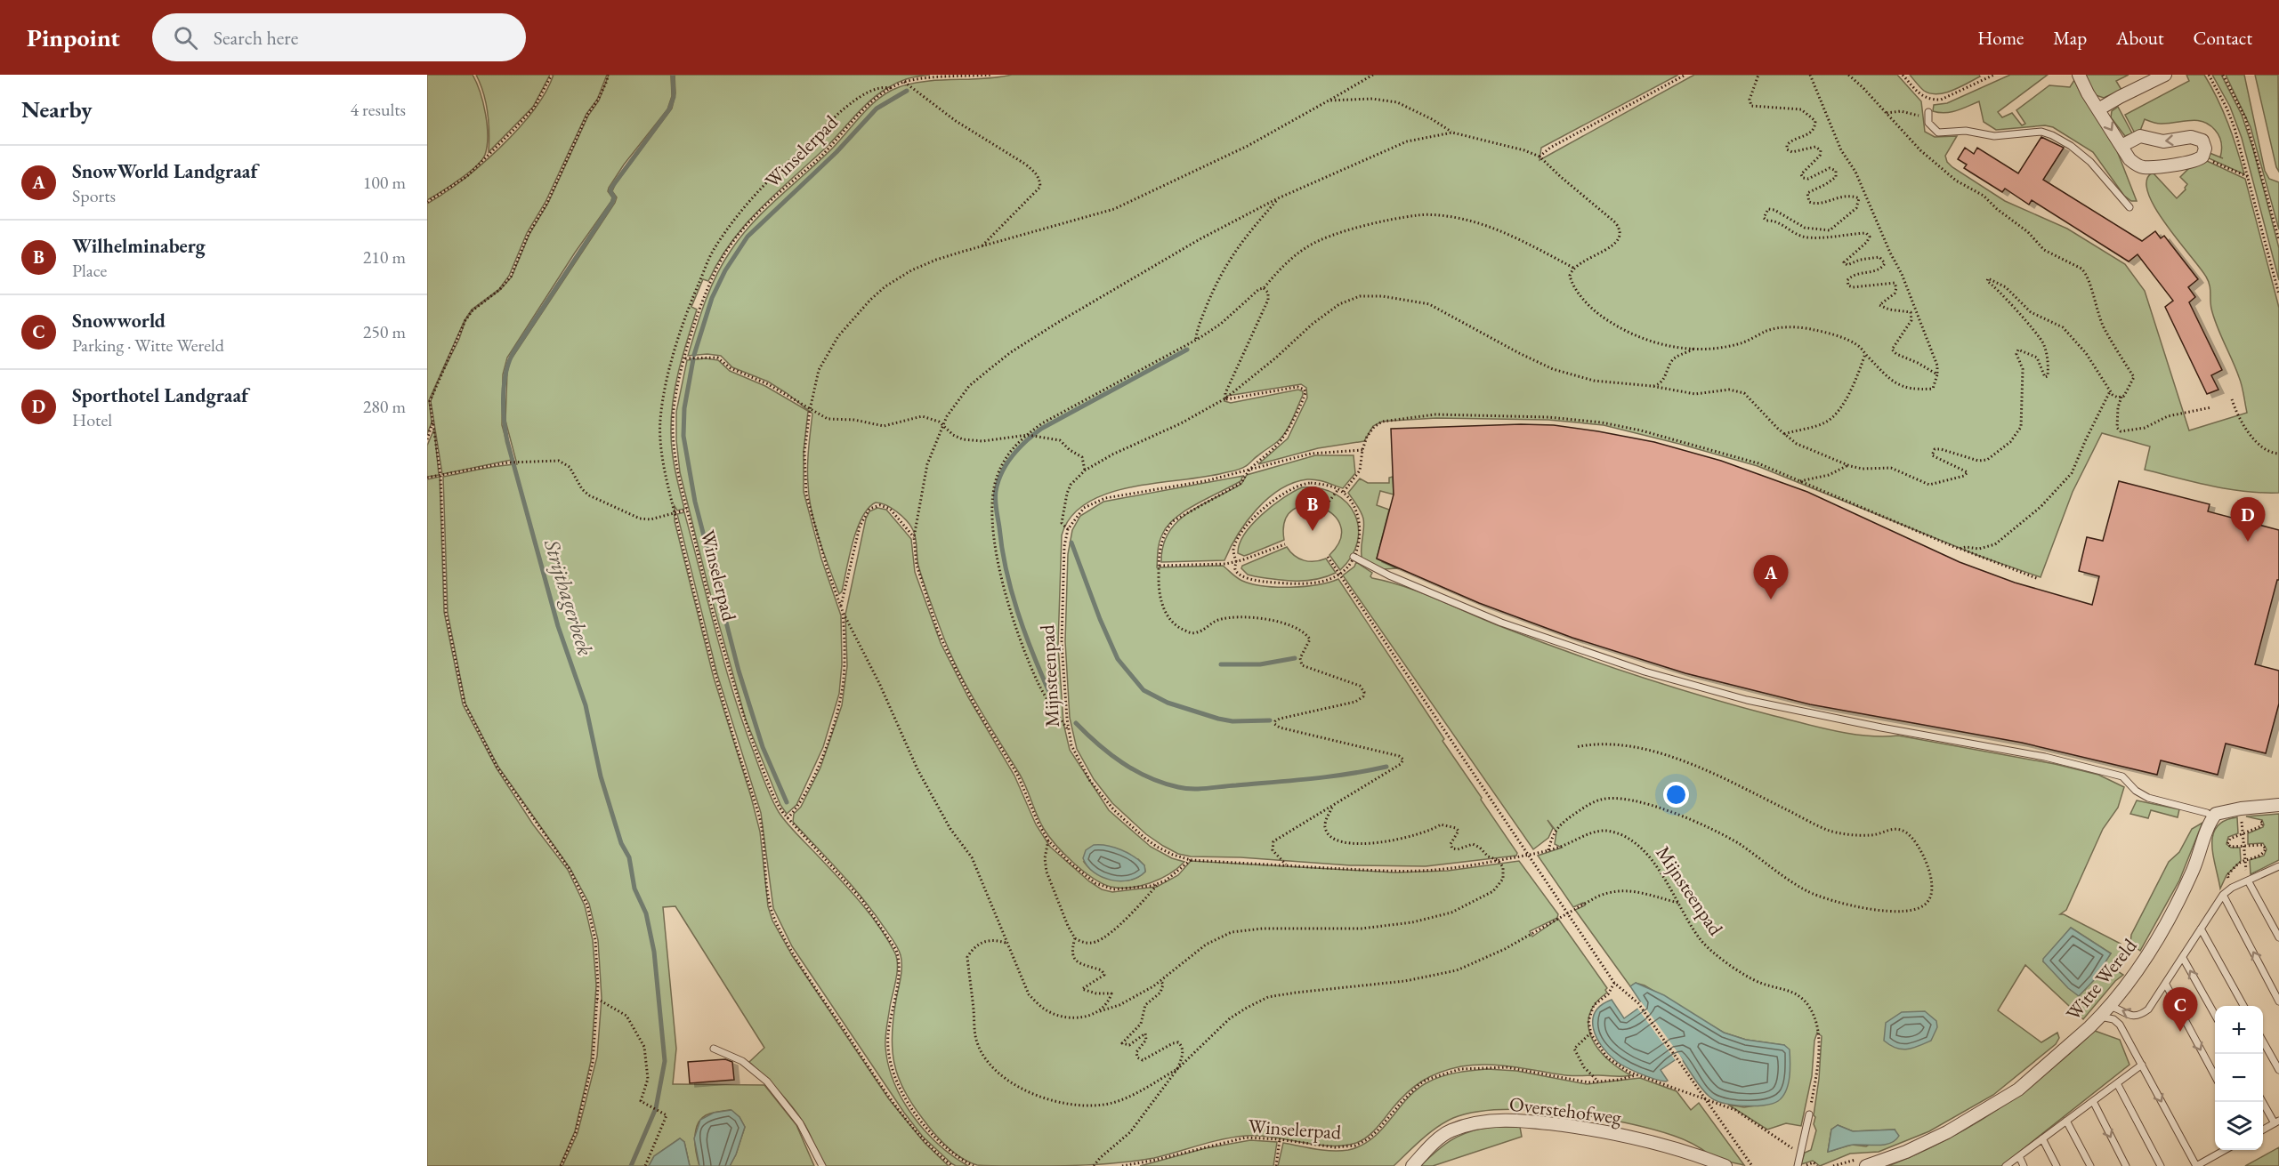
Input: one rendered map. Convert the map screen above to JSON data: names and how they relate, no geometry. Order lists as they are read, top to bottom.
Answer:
{
  "streets": {
    "street": ["Witte Wereld", "Overstehofweg"],
    "path": ["Winselerpad", "Mijnsteenpad"]
  },
  "water": ["Strijthagerbeek"],
  "page": {
    "header": "Pinpoint",
    "search": "Search here",
    "nav": [
      "Home",
      "Map",
      "About",
      "Contact"
    ],
    "heading": ["Nearby", "4 results"],
    "list": [
      {
        "mark": "A",
        "name": "SnowWorld Landgraaf",
        "note": "Sports",
        "value": "100 m"
      },
      {
        "mark": "B",
        "name": "Wilhelminaberg",
        "note": "Place",
        "value": "210 m"
      },
      {
        "mark": "C",
        "name": "Snowworld",
        "note": "Parking · Witte Wereld",
        "value": "250 m"
      },
      {
        "mark": "D",
        "name": "Sporthotel Landgraaf",
        "note": "Hotel",
        "value": "280 m"
      }
    ],
    "pins": [
      "B",
      "D",
      "A",
      "C"
    ],
    "map_buttons": ["+", "−"]
  }
}
